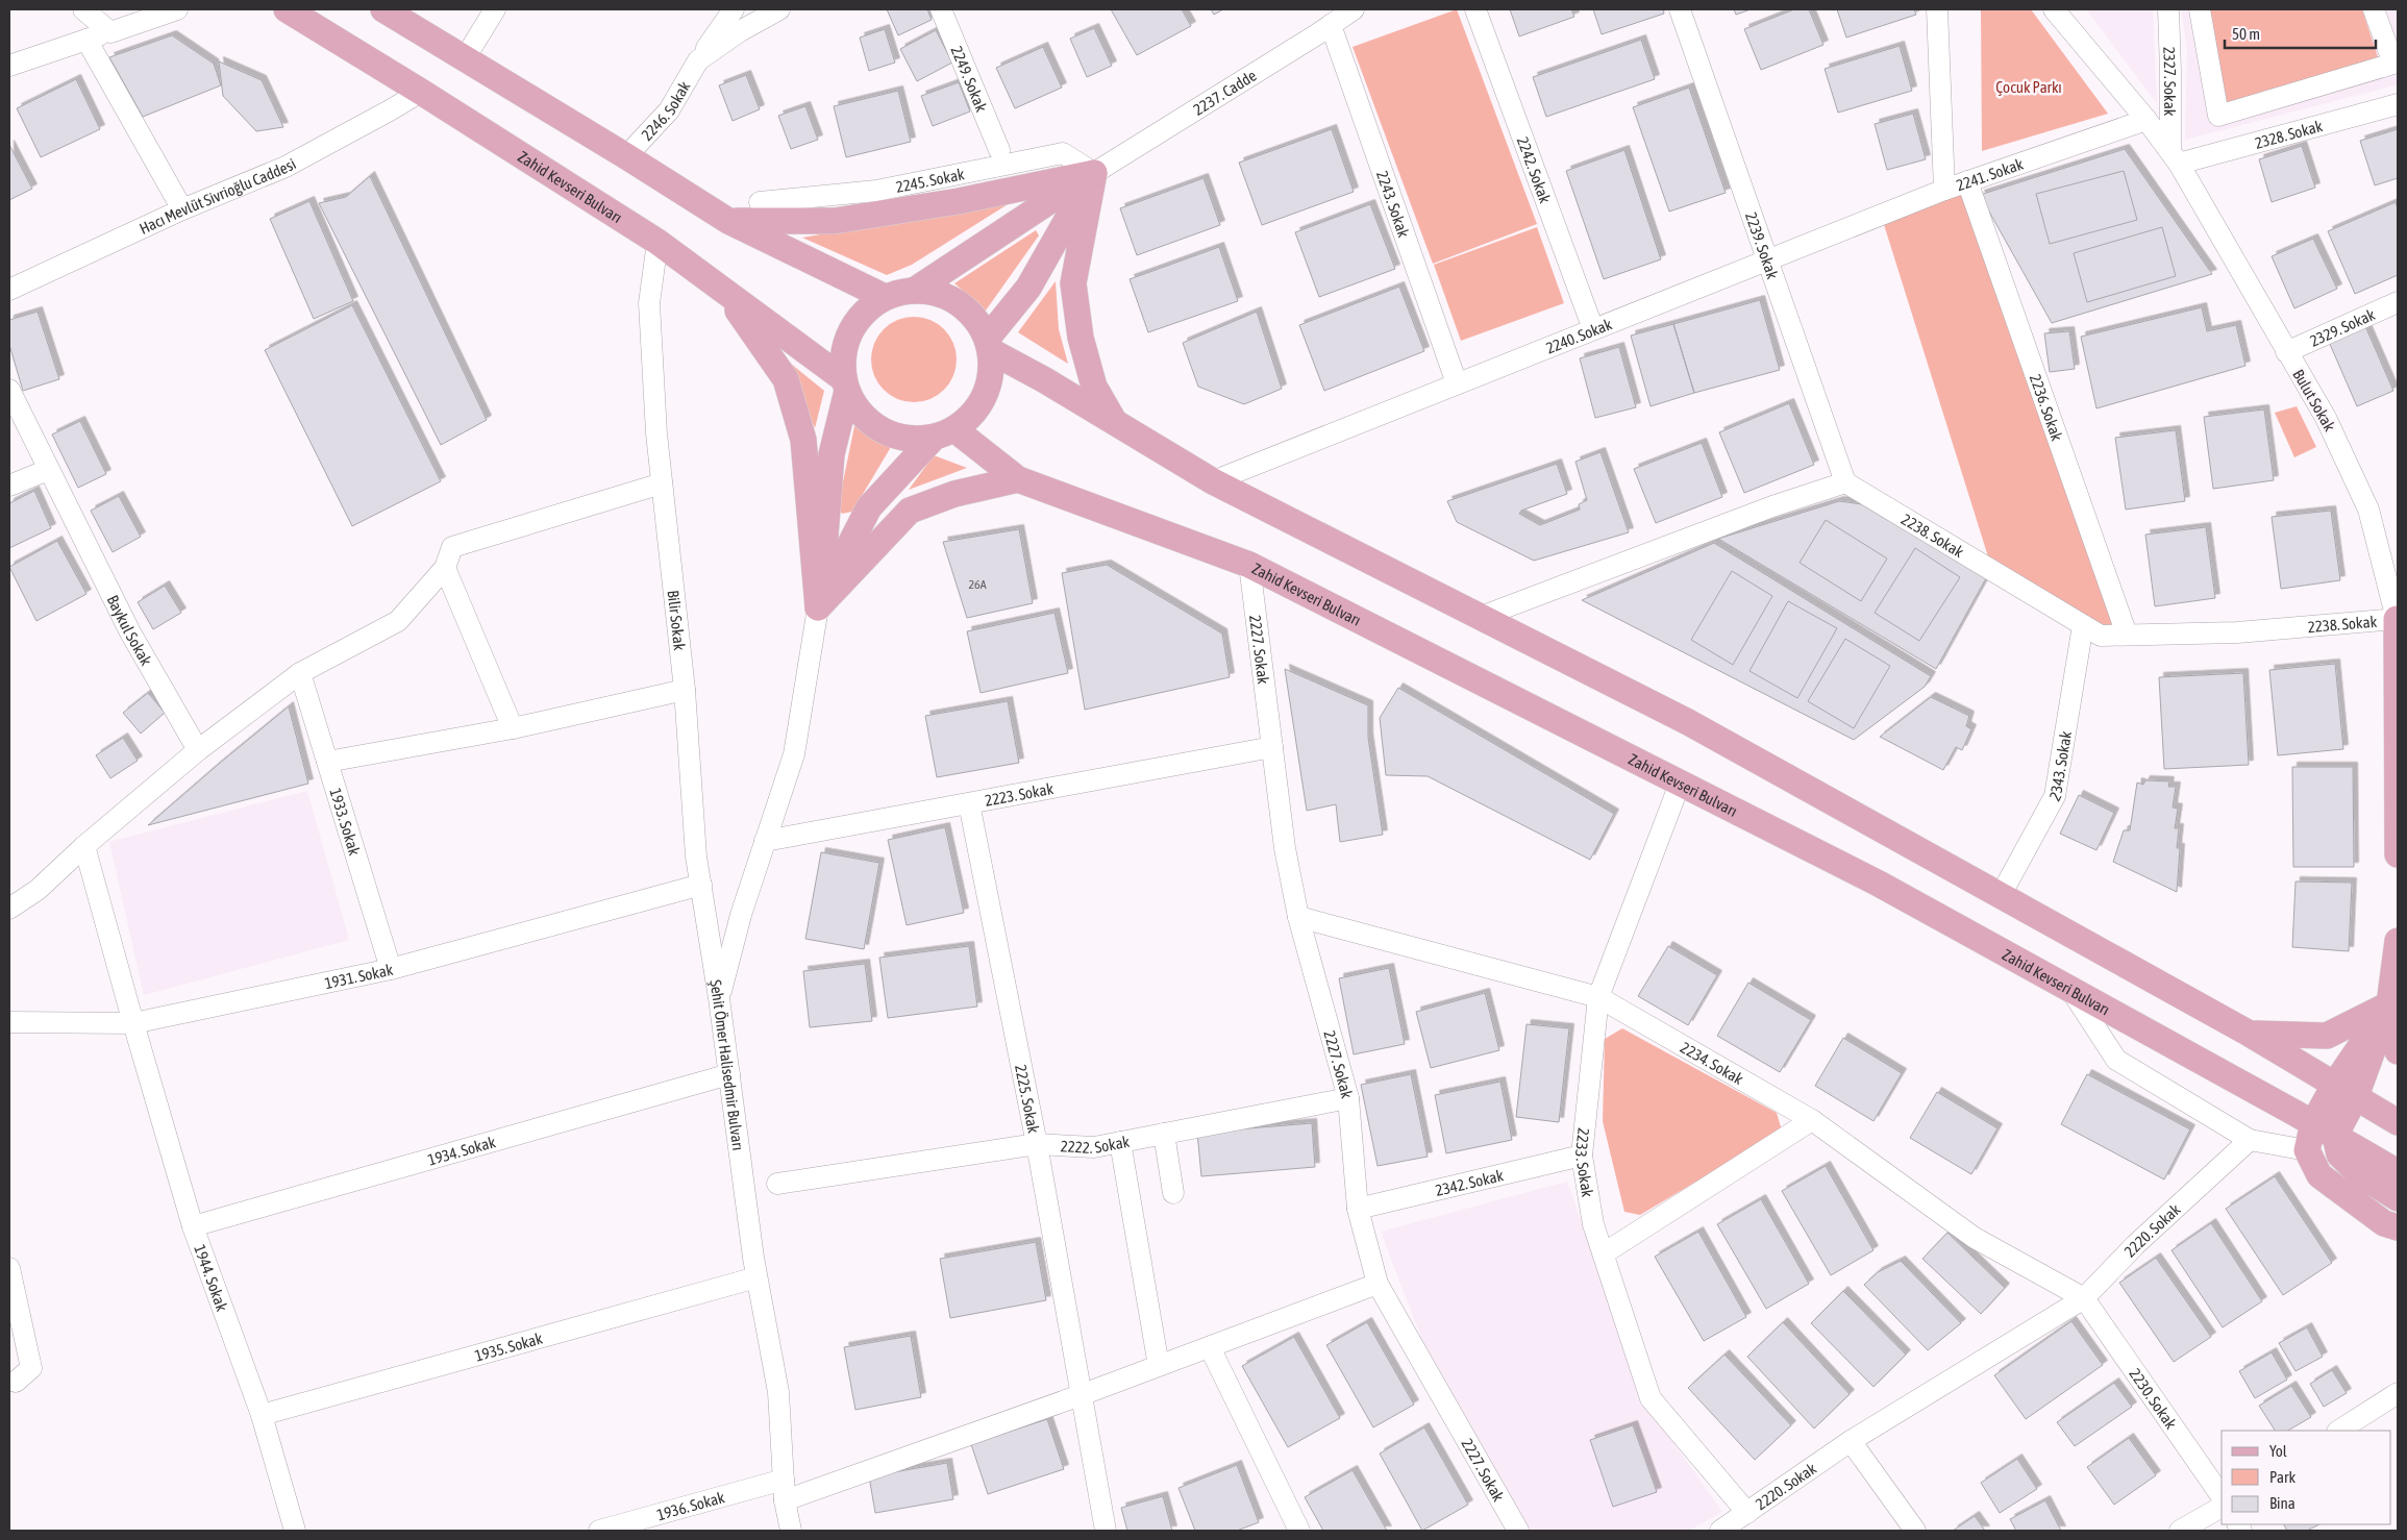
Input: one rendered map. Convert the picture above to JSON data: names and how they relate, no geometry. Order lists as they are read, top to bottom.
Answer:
{
  "streets": {
    "main road": ["Zahid Kevseri Bulvarı", "Bulut Sokak"],
    "street": [
      "2249. Sokak",
      "2327. Sokak",
      "2237. Cadde",
      "2246. Sokak",
      "2328. Sokak",
      "2242. Sokak",
      "2241. Sokak",
      "2245. Sokak",
      "Hacı Mevlüt Sivrioğlu Caddesi",
      "2243. Sokak",
      "2239. Sokak",
      "2329. Sokak",
      "2240. Sokak",
      "2236. Sokak",
      "2238. Sokak",
      "Bilir Sokak",
      "Baykul Sokak",
      "2227. Sokak",
      "2343. Sokak",
      "2223. Sokak",
      "1933. Sokak",
      "1931. Sokak",
      "2234. Sokak",
      "Şehit Ömer Halisedmir Bulvarı",
      "2225. Sokak",
      "2222. Sokak",
      "1934. Sokak",
      "2233. Sokak",
      "2342. Sokak",
      "2220. Sokak",
      "1944. Sokak",
      "1935. Sokak",
      "2230. Sokak",
      "1936. Sokak"
    ]
  },
  "crossings": [
    ["2327. Sokak", "2328. Sokak"],
    ["2327. Sokak", "Bulut Sokak"],
    ["2237. Cadde", "2245. Sokak"],
    ["2237. Cadde", "2243. Sokak"],
    ["2328. Sokak", "Bulut Sokak"],
    ["2242. Sokak", "2240. Sokak"],
    ["2241. Sokak", "2240. Sokak"],
    ["2241. Sokak", "Bulut Sokak"],
    ["2241. Sokak", "2236. Sokak"],
    ["Zahid Kevseri Bulvarı", "Hacı Mevlüt Sivrioğlu Caddesi"],
    ["Zahid Kevseri Bulvarı", "Bilir Sokak"],
    ["Zahid Kevseri Bulvarı", "2227. Sokak"],
    ["Zahid Kevseri Bulvarı", "2233. Sokak"],
    ["2243. Sokak", "2240. Sokak"],
    ["2239. Sokak", "2240. Sokak"],
    ["2239. Sokak", "2238. Sokak"],
    ["2329. Sokak", "Bulut Sokak"],
    ["Bulut Sokak", "2238. Sokak"],
    ["2236. Sokak", "2238. Sokak"],
    ["2238. Sokak", "2343. Sokak"],
    ["Bilir Sokak", "1931. Sokak"],
    ["Bilir Sokak", "Şehit Ömer Halisedmir Bulvarı"],
    ["2227. Sokak", "2223. Sokak"],
    ["2227. Sokak", "2234. Sokak"],
    ["2227. Sokak", "2222. Sokak"],
    ["2227. Sokak", "2342. Sokak"],
    ["2223. Sokak", "Şehit Ömer Halisedmir Bulvarı"],
    ["2223. Sokak", "2225. Sokak"],
    ["1933. Sokak", "1931. Sokak"],
    ["1931. Sokak", "1944. Sokak"],
    ["2234. Sokak", "2233. Sokak"],
    ["2234. Sokak", "2220. Sokak"],
    ["2234. Sokak", "2230. Sokak"],
    ["Şehit Ömer Halisedmir Bulvarı", "1934. Sokak"],
    ["Şehit Ömer Halisedmir Bulvarı", "1935. Sokak"],
    ["Şehit Ömer Halisedmir Bulvarı", "1936. Sokak"],
    ["2225. Sokak", "2222. Sokak"],
    ["1934. Sokak", "1944. Sokak"],
    ["2233. Sokak", "2342. Sokak"],
    ["2233. Sokak", "2220. Sokak"],
    ["2220. Sokak", "2230. Sokak"],
    ["1944. Sokak", "1935. Sokak"]
  ],
  "parks": ["Çocuk Parkı"],
  "house_numbers": ["26A"],
  "legend": ["Yol", "Park", "Bina"],
  "scale_bar": "50 m"
}
